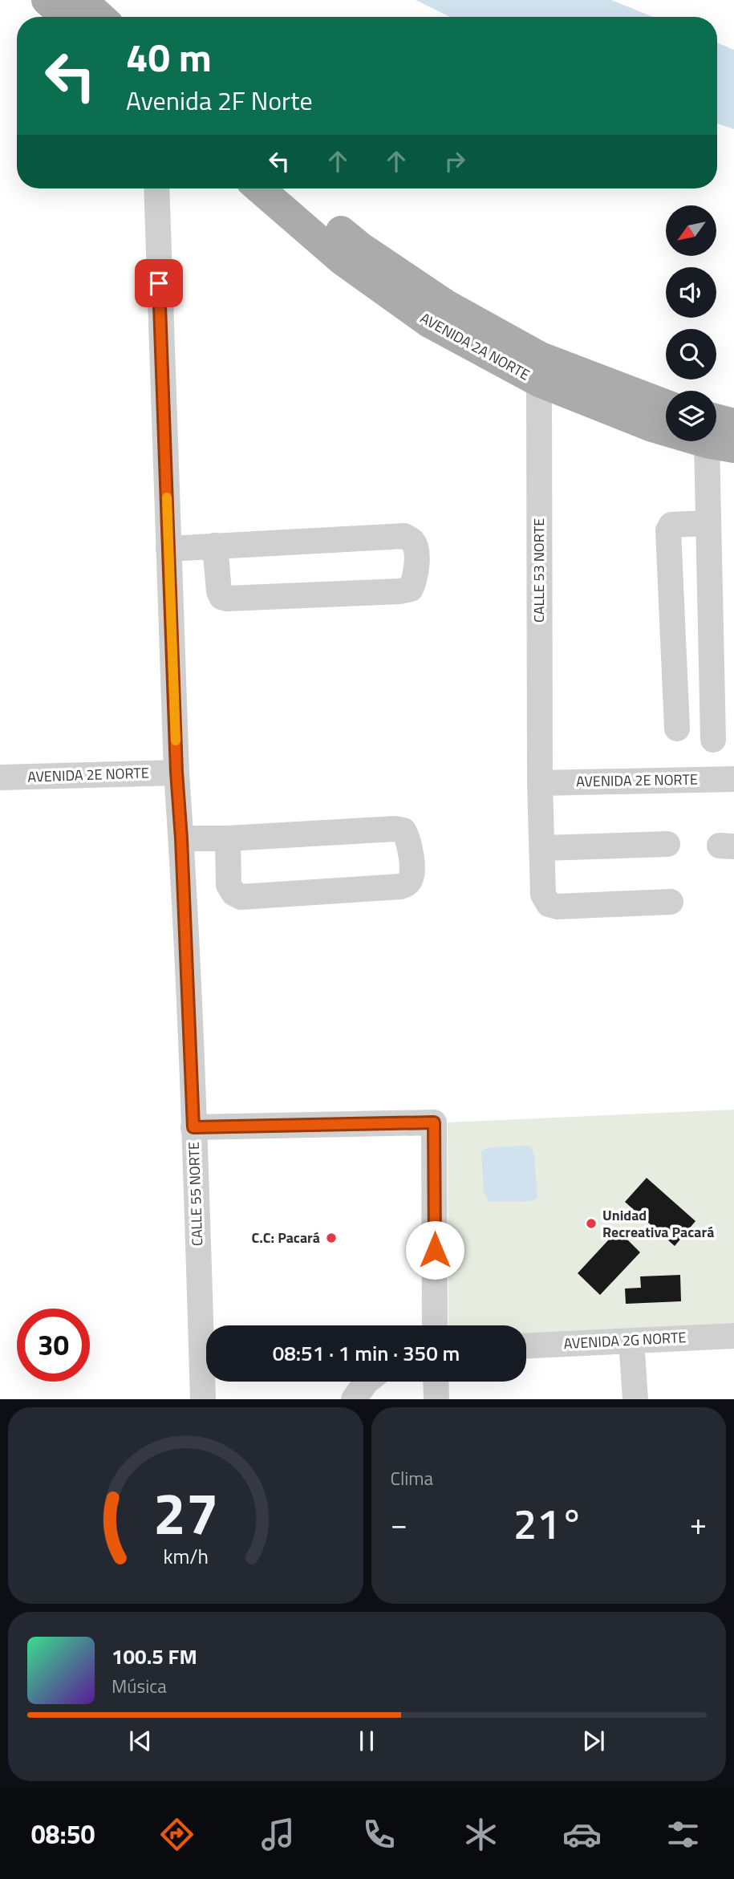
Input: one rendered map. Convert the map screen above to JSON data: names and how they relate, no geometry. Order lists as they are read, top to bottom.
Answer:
{
  "streets": {
    "main road": ["AVENIDA 2A NORTE"],
    "street": [
      "CALLE 53 NORTE",
      "AVENIDA 2E NORTE",
      "CALLE 55 NORTE",
      "AVENIDA 2G NORTE"
    ]
  },
  "crossings": [
    ["AVENIDA 2A NORTE", "CALLE 53 NORTE"],
    ["CALLE 53 NORTE", "AVENIDA 2E NORTE"],
    ["AVENIDA 2E NORTE", "CALLE 55 NORTE"]
  ],
  "places": ["Unidad Recreativa Pacará", "C.C: Pacará"],
  "north": "bottom left",
  "page": {
    "turn": ["40 m", "Avenida 2F Norte"],
    "limit": "30",
    "trip": "08:51 · 1 min · 350 m",
    "tile": "Clima",
    "heat": ["−", "21°", "+"],
    "song": ["100.5 FM", "Música"],
    "tabs": "08:50",
    "gauge": ["27", "km/h"]
  }
}
